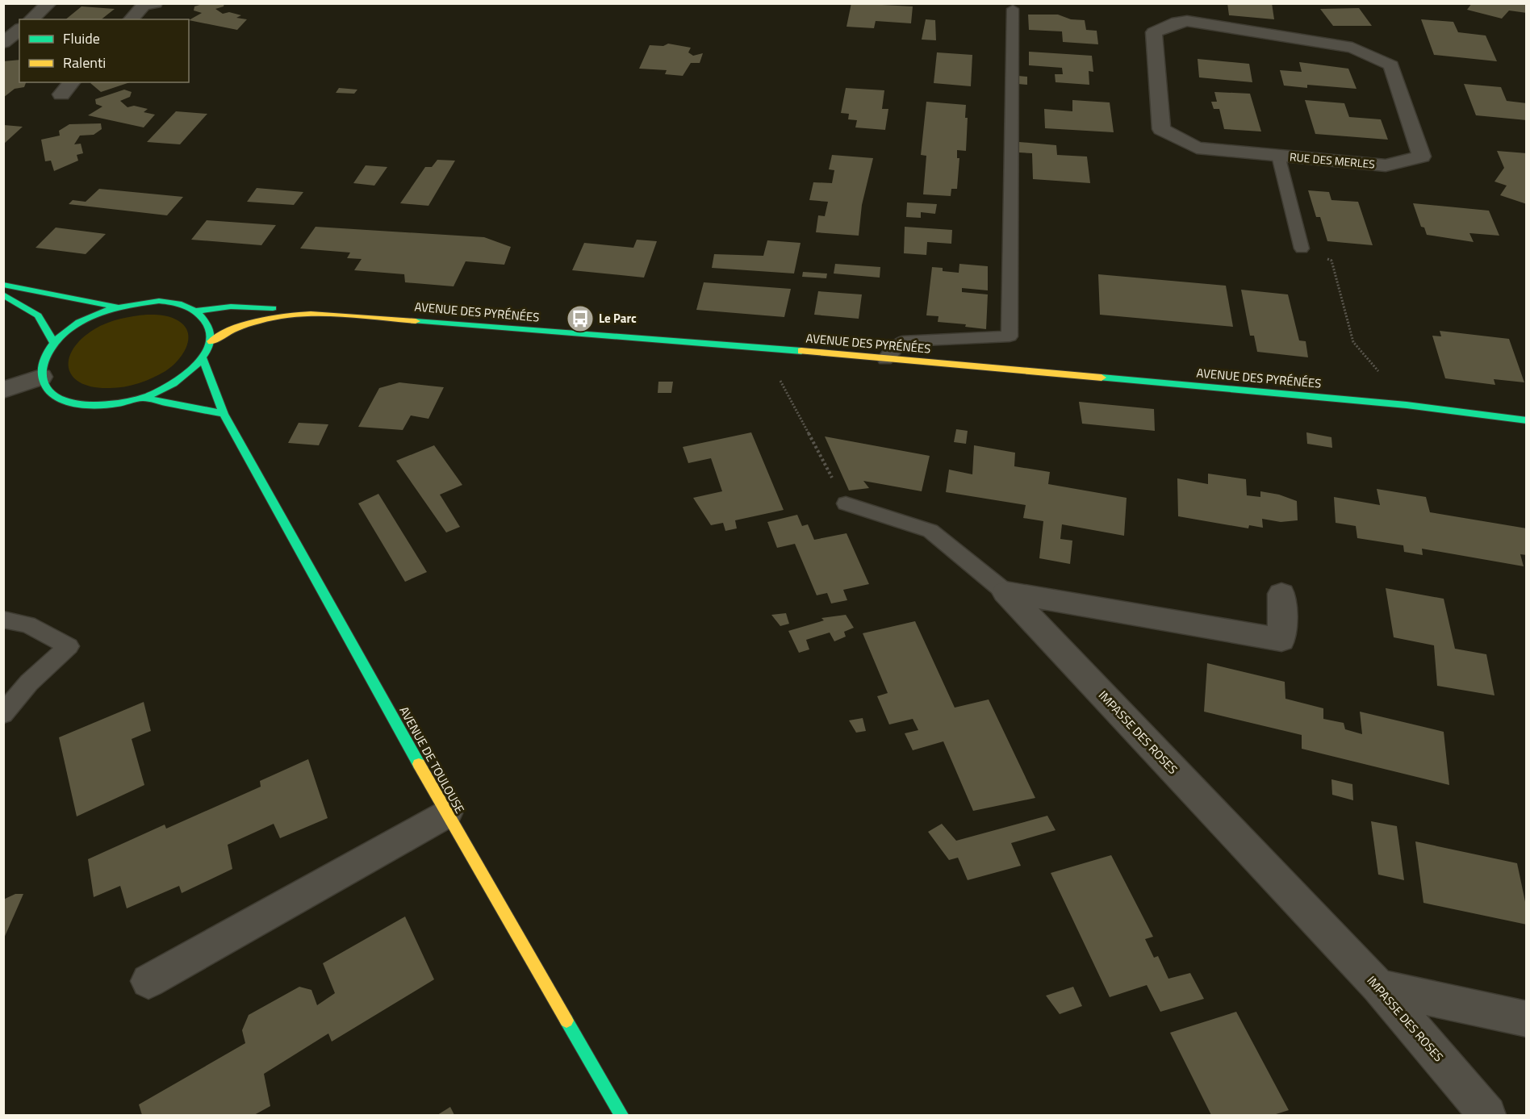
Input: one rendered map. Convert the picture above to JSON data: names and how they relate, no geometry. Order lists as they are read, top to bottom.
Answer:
{
  "streets": {
    "main road": ["AVENUE DES PYRÉNÉES", "AVENUE DE TOULOUSE"],
    "street": ["RUE DES MERLES", "IMPASSE DES ROSES"]
  },
  "places": {
    "bus stop": ["Le Parc"]
  },
  "legend": ["Fluide", "Ralenti"]
}
